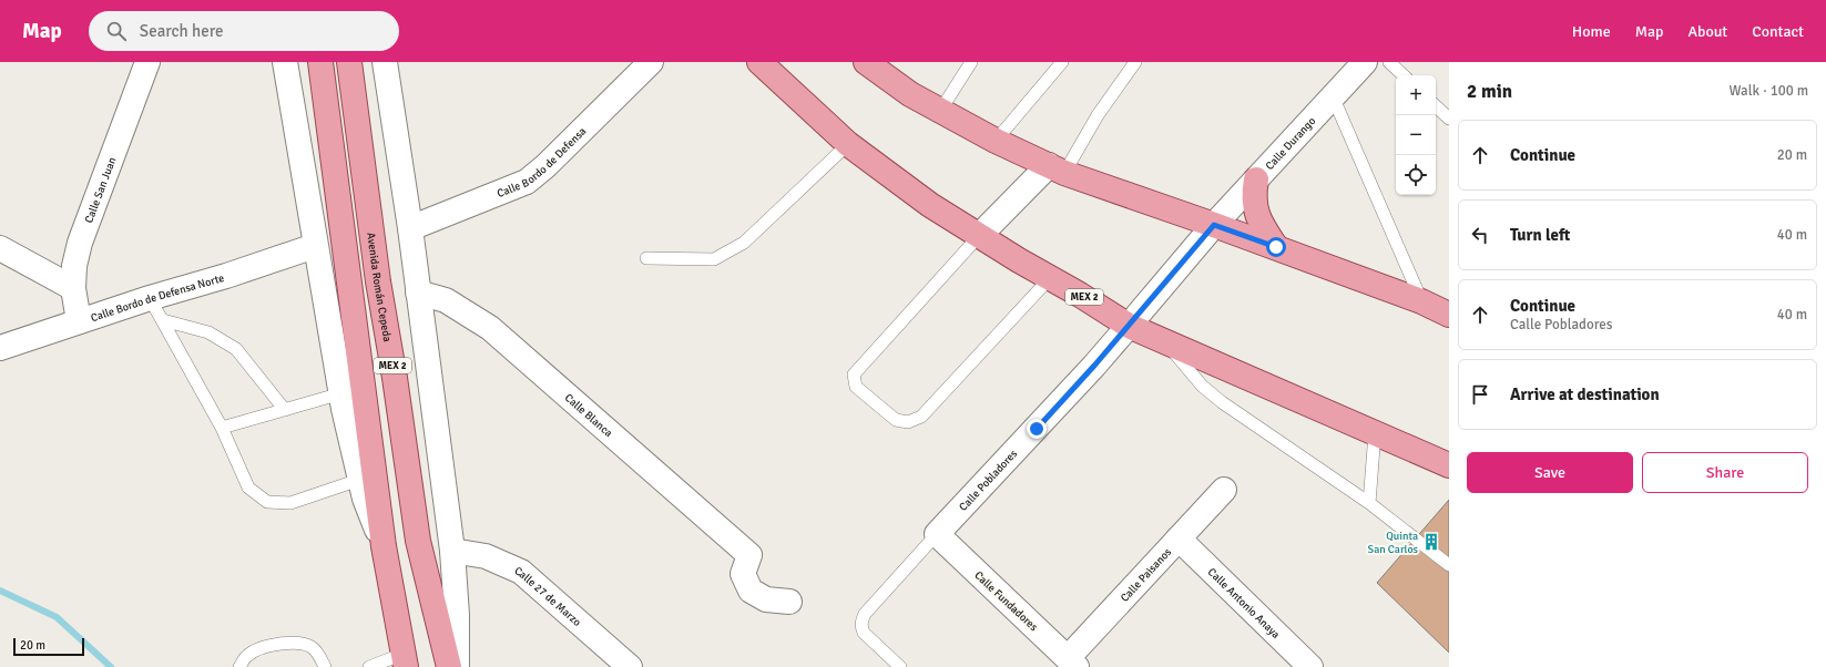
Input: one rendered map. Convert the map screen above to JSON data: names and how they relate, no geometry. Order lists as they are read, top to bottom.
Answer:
{
  "streets": {
    "main road": ["Avenida Román Cepeda", "MEX 2"],
    "street": [
      "Calle Durango",
      "Calle Bordo de Defensa",
      "Calle San Juan",
      "Calle Bordo de Defensa Norte",
      "Calle Blanca",
      "Calle Pobladores",
      "Calle Paisanos",
      "Calle 27 de Marzo",
      "Calle Fundadores",
      "Calle Antonio Anaya"
    ]
  },
  "crossings": [
    ["Calle Durango", "MEX 2"],
    ["Calle Durango", "Calle Pobladores"],
    ["Calle Bordo de Defensa", "MEX 2"],
    ["Calle San Juan", "Calle Bordo de Defensa Norte"],
    ["Calle Bordo de Defensa Norte", "MEX 2"],
    ["MEX 2", "Calle Blanca"],
    ["MEX 2", "Calle Pobladores"],
    ["MEX 2", "Calle 27 de Marzo"],
    ["Calle Pobladores", "Calle Fundadores"],
    ["Calle Paisanos", "Calle Fundadores"],
    ["Calle Paisanos", "Calle Antonio Anaya"]
  ],
  "places": {
    "building": ["Quinta San Carlos"]
  },
  "scale_bar": "20 m",
  "page": {
    "header": "Map",
    "search": "Search here",
    "nav": [
      "Home",
      "Map",
      "About",
      "Contact"
    ],
    "heading": ["2 min", "Walk · 100 m"],
    "map_buttons": ["+", "−"],
    "list": [
      ["Continue", "20 m"],
      ["Turn left", "40 m"],
      ["Continue", "Calle Pobladores", "40 m"],
      "Arrive at destination"
    ],
    "buttons": ["Save", "Share"],
    "scale": "20 m"
  }
}
